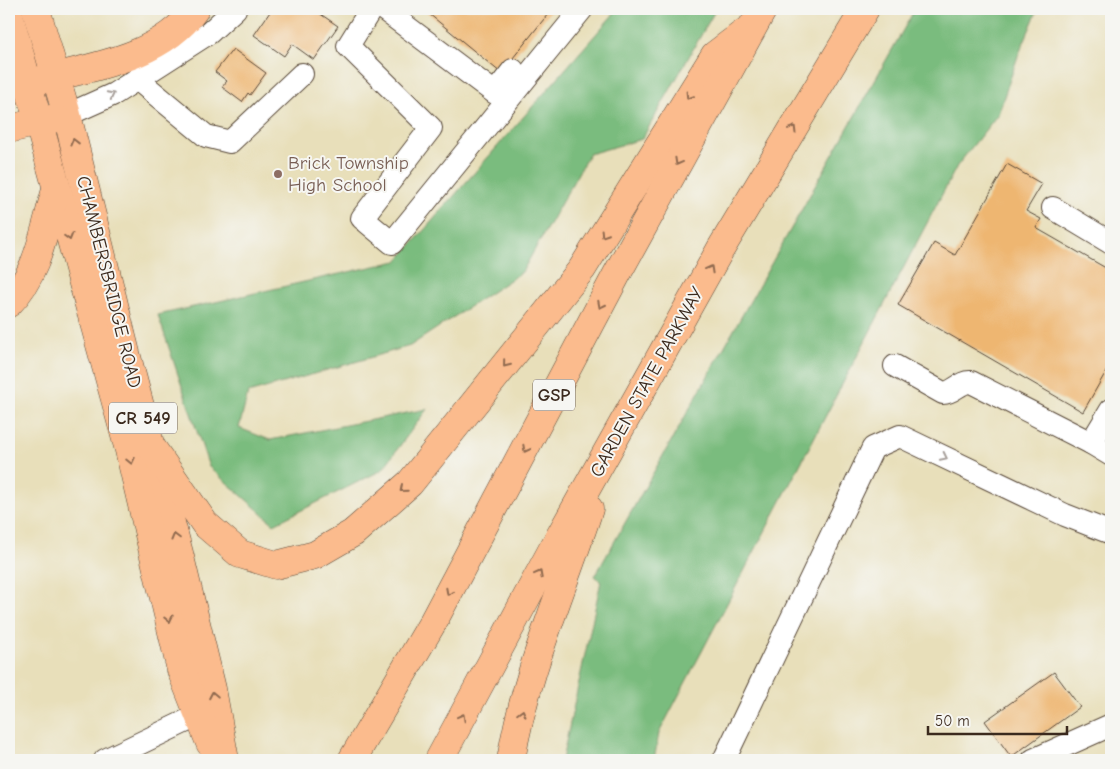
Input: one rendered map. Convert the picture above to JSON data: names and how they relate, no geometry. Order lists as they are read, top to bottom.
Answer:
{
  "streets": {
    "main road": [
      "CHAMBERSBRIDGE ROAD",
      "GARDEN STATE PARKWAY",
      "GSP",
      "CR 549"
    ]
  },
  "places": ["Brick Township High School"],
  "scale_bar": "50 m"
}
